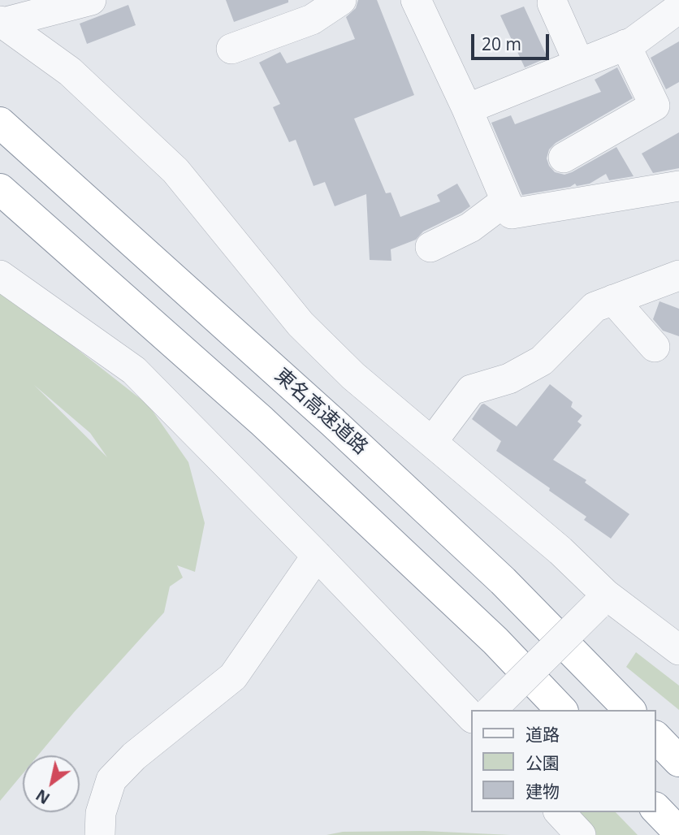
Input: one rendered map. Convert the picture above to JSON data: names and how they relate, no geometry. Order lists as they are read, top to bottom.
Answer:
{
  "streets": {
    "highway": ["東名高速道路"]
  },
  "legend": ["道路", "公園", "建物"],
  "scale_bar": "20 m",
  "north": "bottom left"
}
